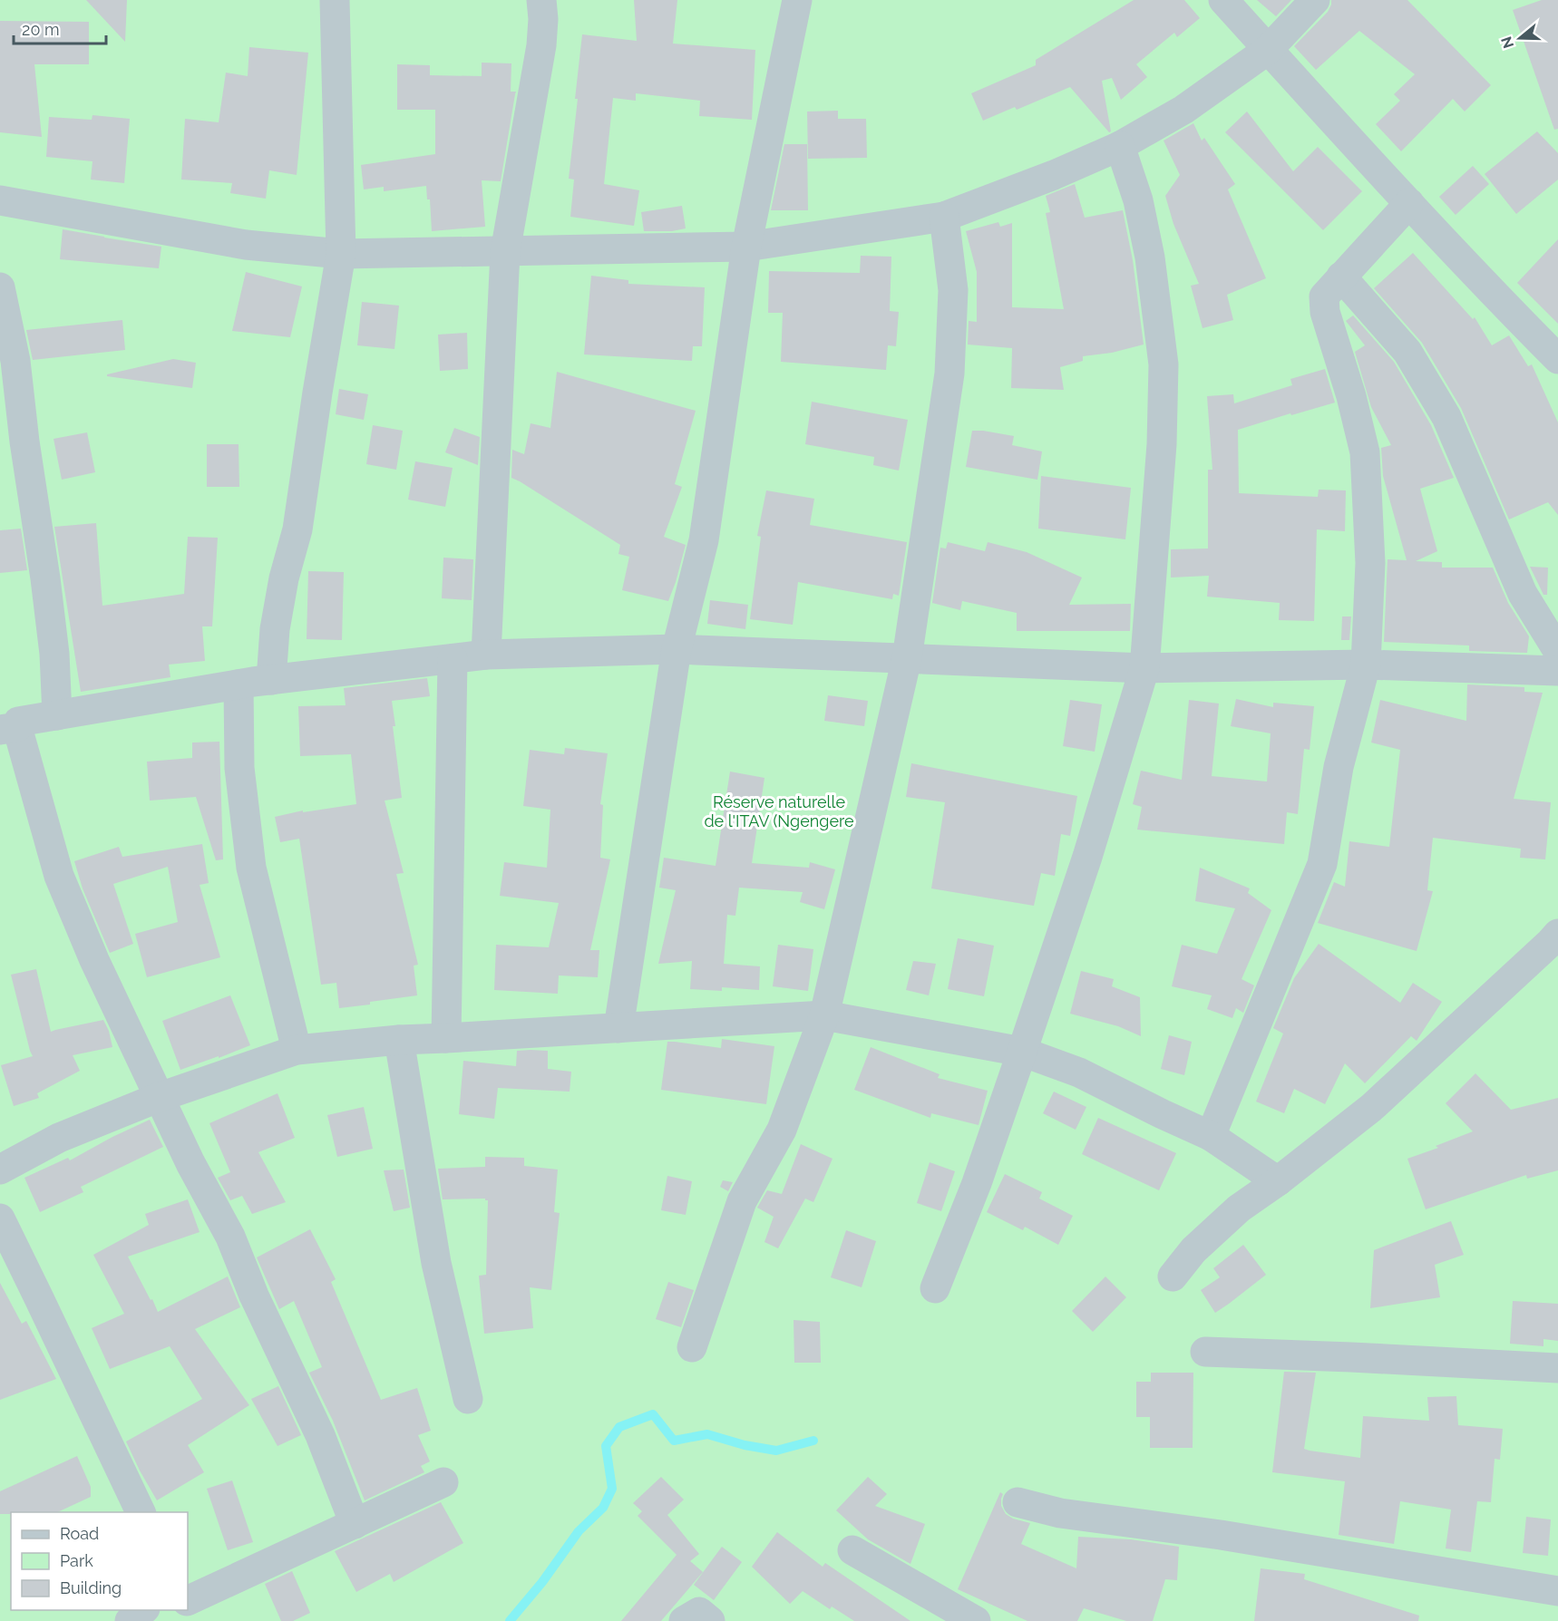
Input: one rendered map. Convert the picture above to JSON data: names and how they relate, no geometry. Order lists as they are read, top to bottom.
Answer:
{
  "parks": ["Réserve naturelle de l'ITAV (Ngengere"],
  "legend": ["Road", "Park", "Building"],
  "scale_bar": "20 m",
  "north": "left"
}
